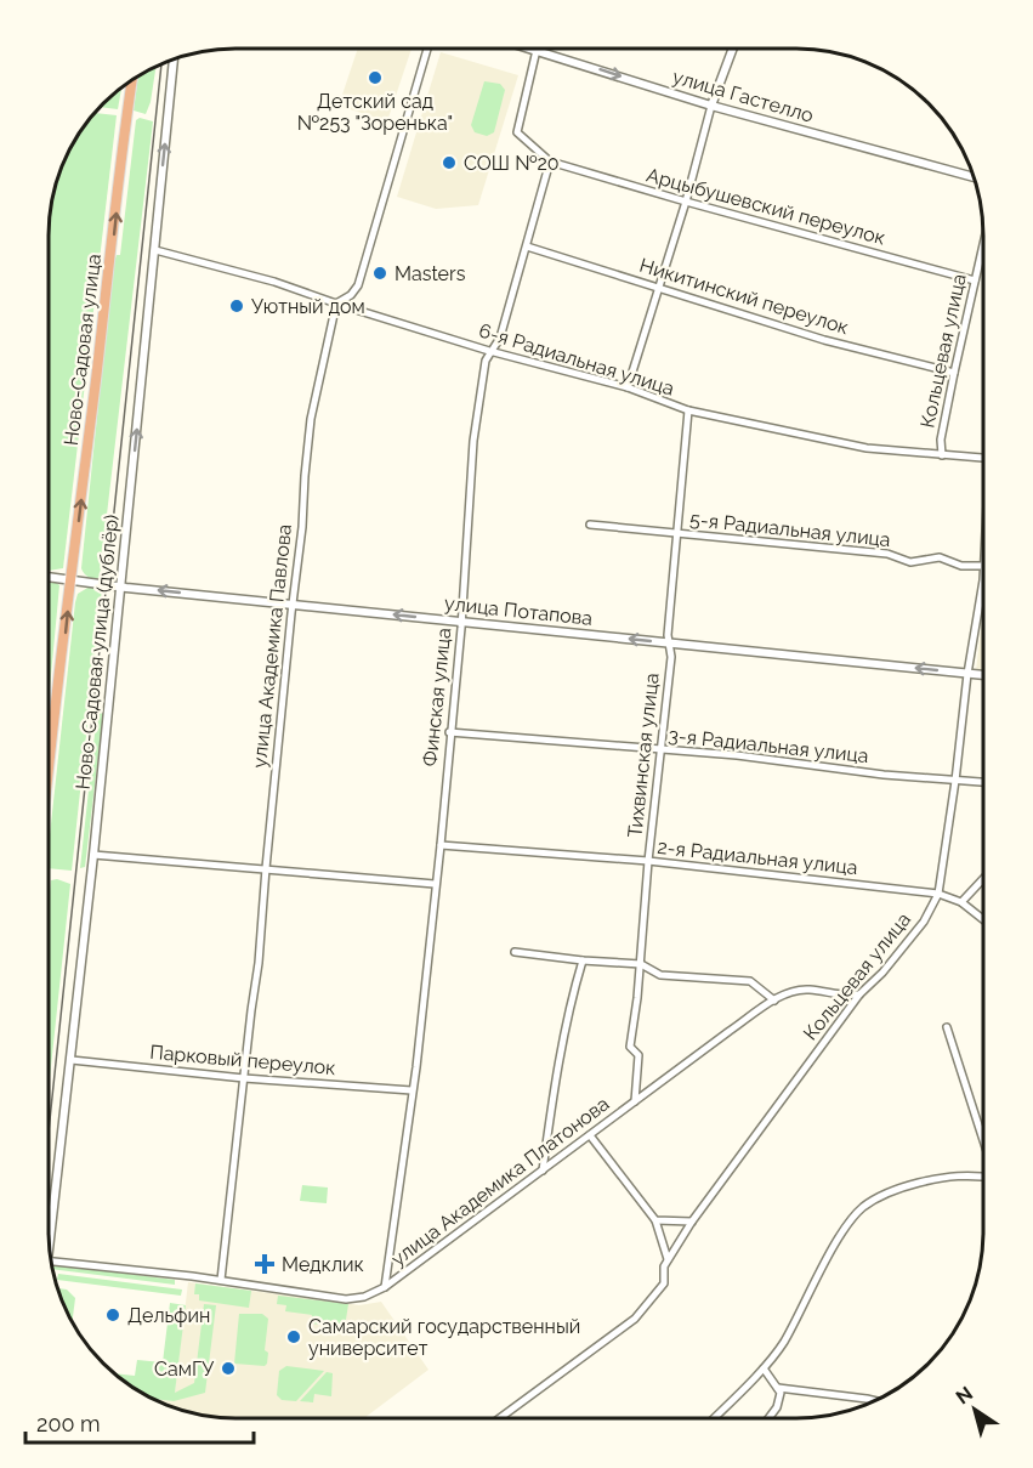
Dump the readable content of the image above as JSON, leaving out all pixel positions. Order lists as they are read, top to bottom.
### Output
{
  "streets": {
    "main road": ["Ново-Садовая улица"],
    "street": [
      "улица Гастелло",
      "Арцыбушевский переулок",
      "Никитинский переулок",
      "Кольцевая улица",
      "6-я Радиальная улица",
      "5-я Радиальная улица",
      "улица Потапова",
      "улица Академика Павлова",
      "Ново-Садовая улица (дублёр)",
      "Финская улица",
      "3-я Радиальная улица",
      "Тихвинская улица",
      "2-я Радиальная улица",
      "Парковый переулок",
      "улица Академика Платонова"
    ]
  },
  "crossings": [
    ["Арцыбушевский переулок", "Кольцевая улица"],
    ["Арцыбушевский переулок", "Финская улица"],
    ["Никитинский переулок", "Кольцевая улица"],
    ["Никитинский переулок", "Финская улица"],
    ["Ново-Садовая улица", "улица Потапова"],
    ["Кольцевая улица", "6-я Радиальная улица"],
    ["Кольцевая улица", "улица Потапова"],
    ["Кольцевая улица", "3-я Радиальная улица"],
    ["Кольцевая улица", "2-я Радиальная улица"],
    ["Кольцевая улица", "улица Академика Платонова"],
    ["6-я Радиальная улица", "улица Академика Павлова"],
    ["6-я Радиальная улица", "Ново-Садовая улица (дублёр)"],
    ["6-я Радиальная улица", "Финская улица"],
    ["6-я Радиальная улица", "Тихвинская улица"],
    ["5-я Радиальная улица", "Тихвинская улица"],
    ["улица Потапова", "улица Академика Павлова"],
    ["улица Потапова", "Ново-Садовая улица (дублёр)"],
    ["улица Потапова", "Финская улица"],
    ["улица Потапова", "Тихвинская улица"],
    ["улица Академика Павлова", "Парковый переулок"],
    ["улица Академика Павлова", "улица Академика Платонова"],
    ["Ново-Садовая улица (дублёр)", "Парковый переулок"],
    ["Финская улица", "3-я Радиальная улица"],
    ["Финская улица", "2-я Радиальная улица"],
    ["Финская улица", "Парковый переулок"],
    ["Финская улица", "улица Академика Платонова"],
    ["3-я Радиальная улица", "Тихвинская улица"],
    ["Тихвинская улица", "2-я Радиальная улица"],
    ["Тихвинская улица", "улица Академика Платонова"]
  ],
  "one_way": [
    "улица Гастелло",
    "Ново-Садовая улица",
    "улица Потапова",
    "Ново-Садовая улица (дублёр)"
  ],
  "places": {
    "other": [
      "Детский сад №253 \"Зоренька\"",
      "СОШ №20",
      "Masters",
      "Уютный дом",
      "Дельфин",
      "Самарский государственный университет",
      "СамГУ"
    ],
    "health": ["Медклик"]
  },
  "scale_bar": "200 m",
  "north": "top left"
}
